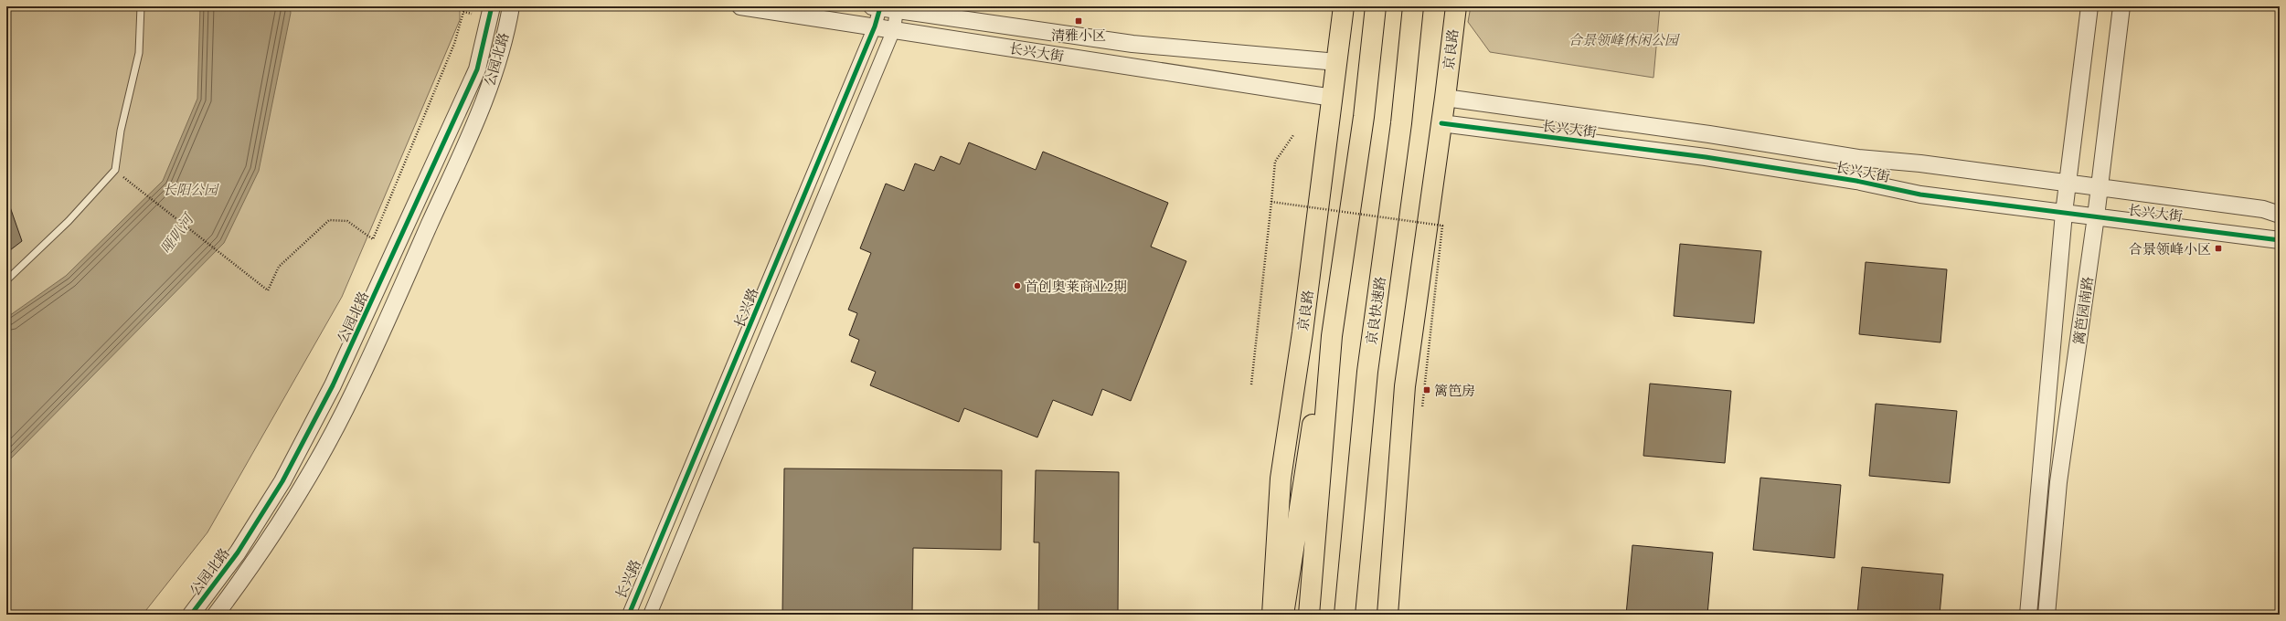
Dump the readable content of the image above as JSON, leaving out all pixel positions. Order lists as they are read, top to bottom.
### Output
{
  "streets": {
    "main road": ["京良路", "京良快速路"],
    "street": [
      "长兴大街",
      "公园北路",
      "长兴路",
      "篱笆园南路"
    ]
  },
  "crossings": [
    ["京良路", "长兴大街"],
    ["长兴大街", "长兴路"],
    ["长兴大街", "篱笆园南路"]
  ],
  "water": ["哑叭河"],
  "parks": ["合景领峰休闲公园", "长阳公园"],
  "places": {
    "transit": ["清雅小区", "合景领峰小区", "篱笆房"],
    "other": ["首创奥莱商业2期"]
  }
}
